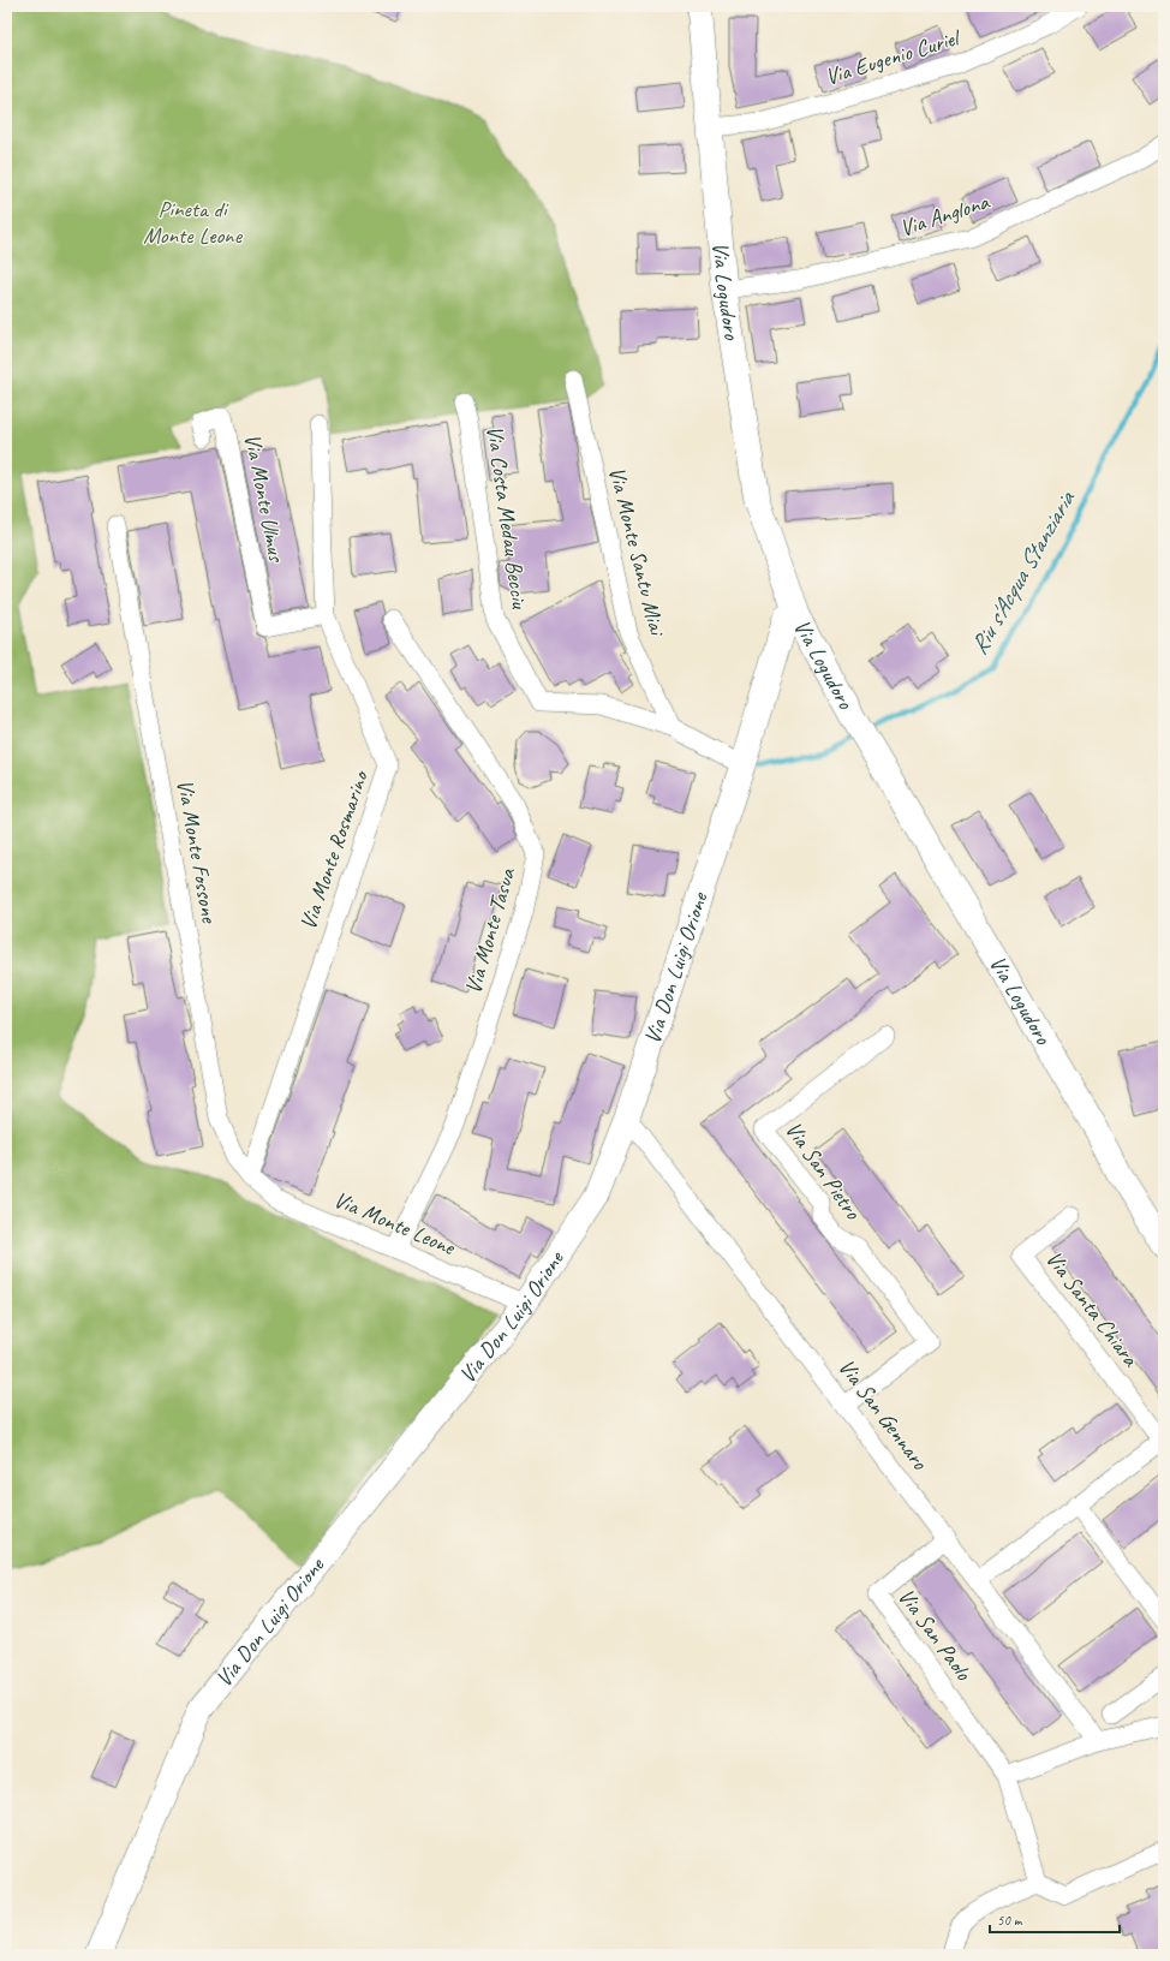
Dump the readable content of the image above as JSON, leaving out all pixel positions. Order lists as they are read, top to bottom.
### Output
{
  "streets": {
    "street": [
      "Via Eugenio Curiel",
      "Via Anglona",
      "Via Logudoro",
      "Via Monte Ulmus",
      "Via Costa Medau Becciu",
      "Via Monte Santu Miai",
      "Via Monte Fossone",
      "Via Monte Rosmarino",
      "Via Monte Tasua",
      "Via Don Luigi Orione",
      "Via San Pietro",
      "Via Monte Leone",
      "Via Santa Chiara",
      "Via San Gennaro",
      "Via San Paolo"
    ]
  },
  "crossings": [
    ["Via Eugenio Curiel", "Via Logudoro"],
    ["Via Anglona", "Via Logudoro"],
    ["Via Logudoro", "Via Don Luigi Orione"],
    ["Via Monte Ulmus", "Via Monte Rosmarino"],
    ["Via Costa Medau Becciu", "Via Monte Santu Miai"],
    ["Via Costa Medau Becciu", "Via Don Luigi Orione"],
    ["Via Monte Fossone", "Via Monte Rosmarino"],
    ["Via Monte Fossone", "Via Monte Leone"],
    ["Via Monte Rosmarino", "Via Monte Leone"],
    ["Via Monte Tasua", "Via Monte Leone"],
    ["Via Don Luigi Orione", "Via Monte Leone"],
    ["Via Don Luigi Orione", "Via San Gennaro"],
    ["Via San Pietro", "Via San Gennaro"],
    ["Via Santa Chiara", "Via San Gennaro"],
    ["Via San Gennaro", "Via San Paolo"]
  ],
  "water": ["Riu s'Acqua Stanziaria"],
  "parks": ["Pineta di Monte Leone"],
  "scale_bar": "50 m"
}
